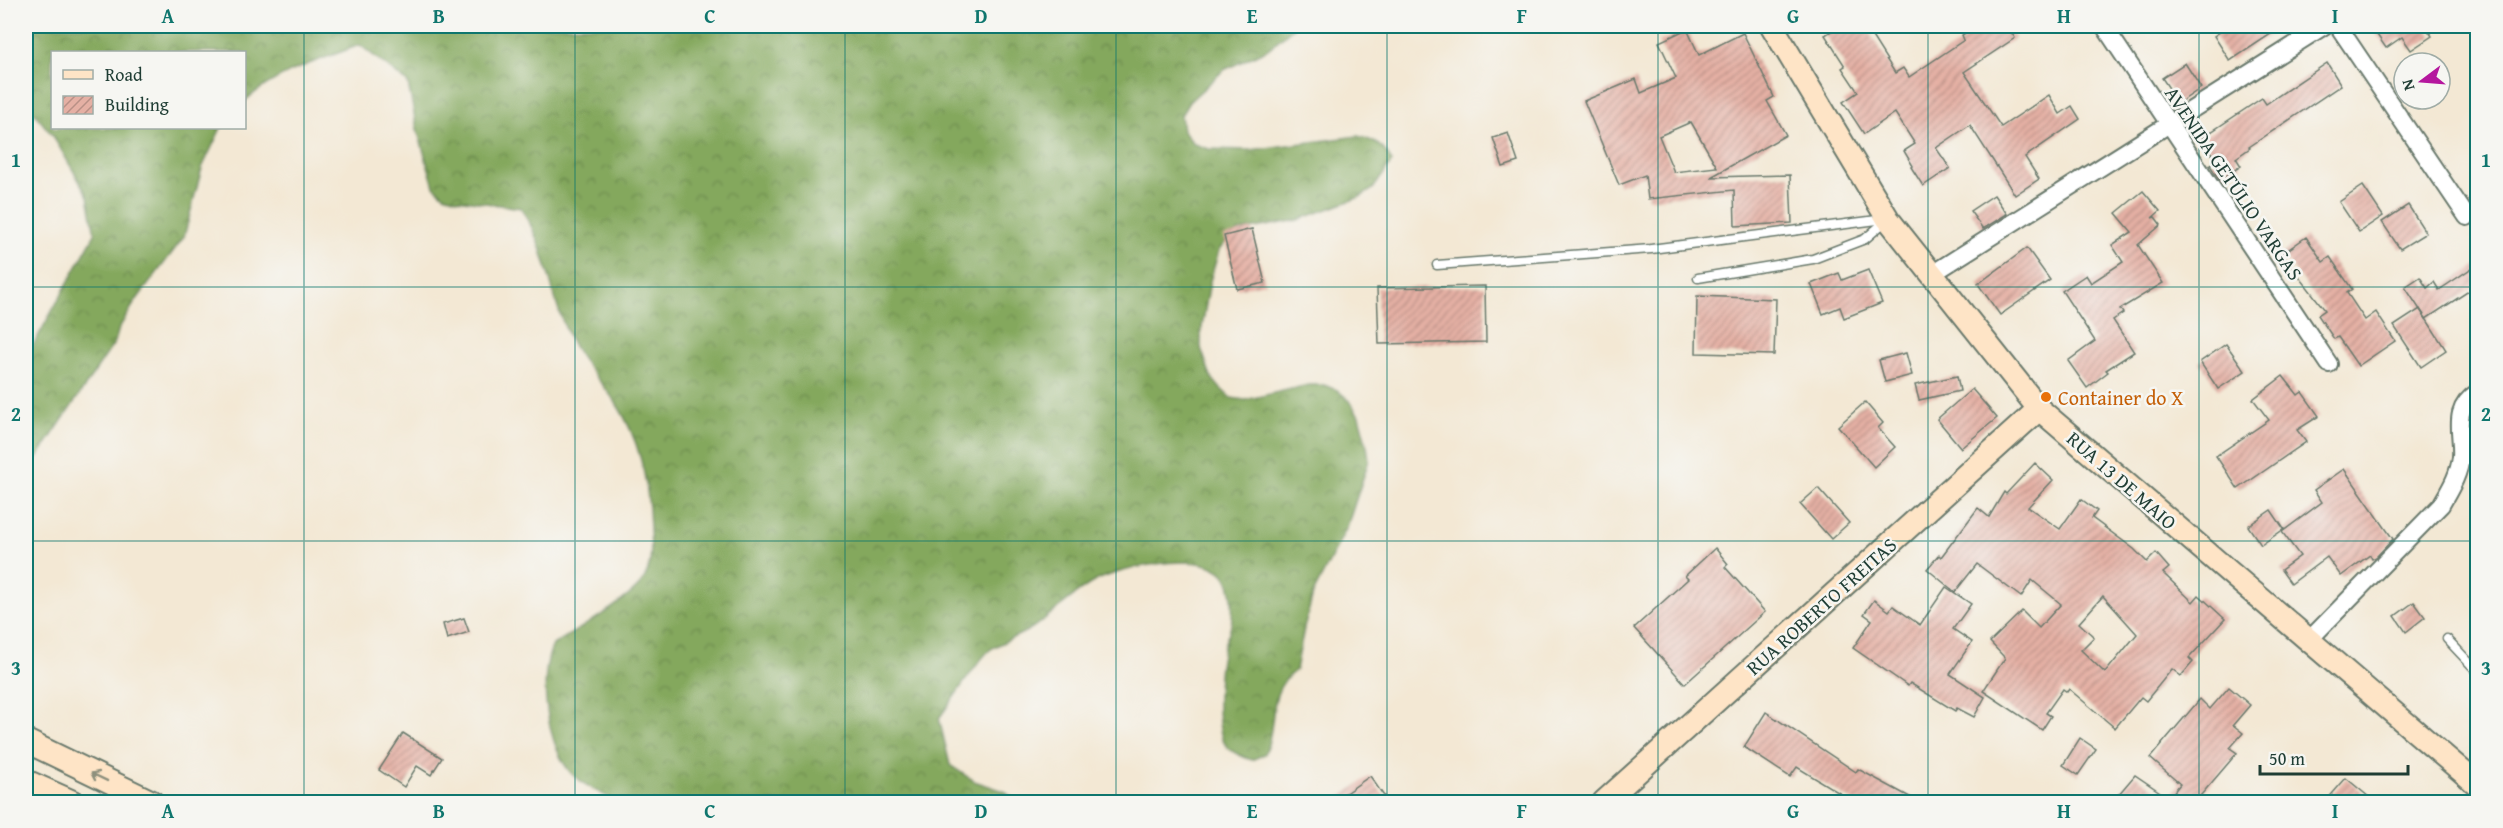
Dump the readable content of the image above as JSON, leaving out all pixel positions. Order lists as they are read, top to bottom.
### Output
{
  "streets": {
    "main road": ["RUA 13 DE MAIO", "RUA ROBERTO FREITAS"],
    "street": ["AVENIDA GETÚLIO VARGAS"]
  },
  "crossings": [
    ["RUA 13 DE MAIO", "RUA ROBERTO FREITAS"]
  ],
  "places": ["Container do X"],
  "legend": ["Road", "Building"],
  "scale_bar": "50 m",
  "north": "left",
  "grid": {
    "columns": [
      "A",
      "B",
      "C",
      "D",
      "E",
      "F",
      "G",
      "H",
      "I"
    ],
    "rows": ["1", "2", "3"]
  }
}
